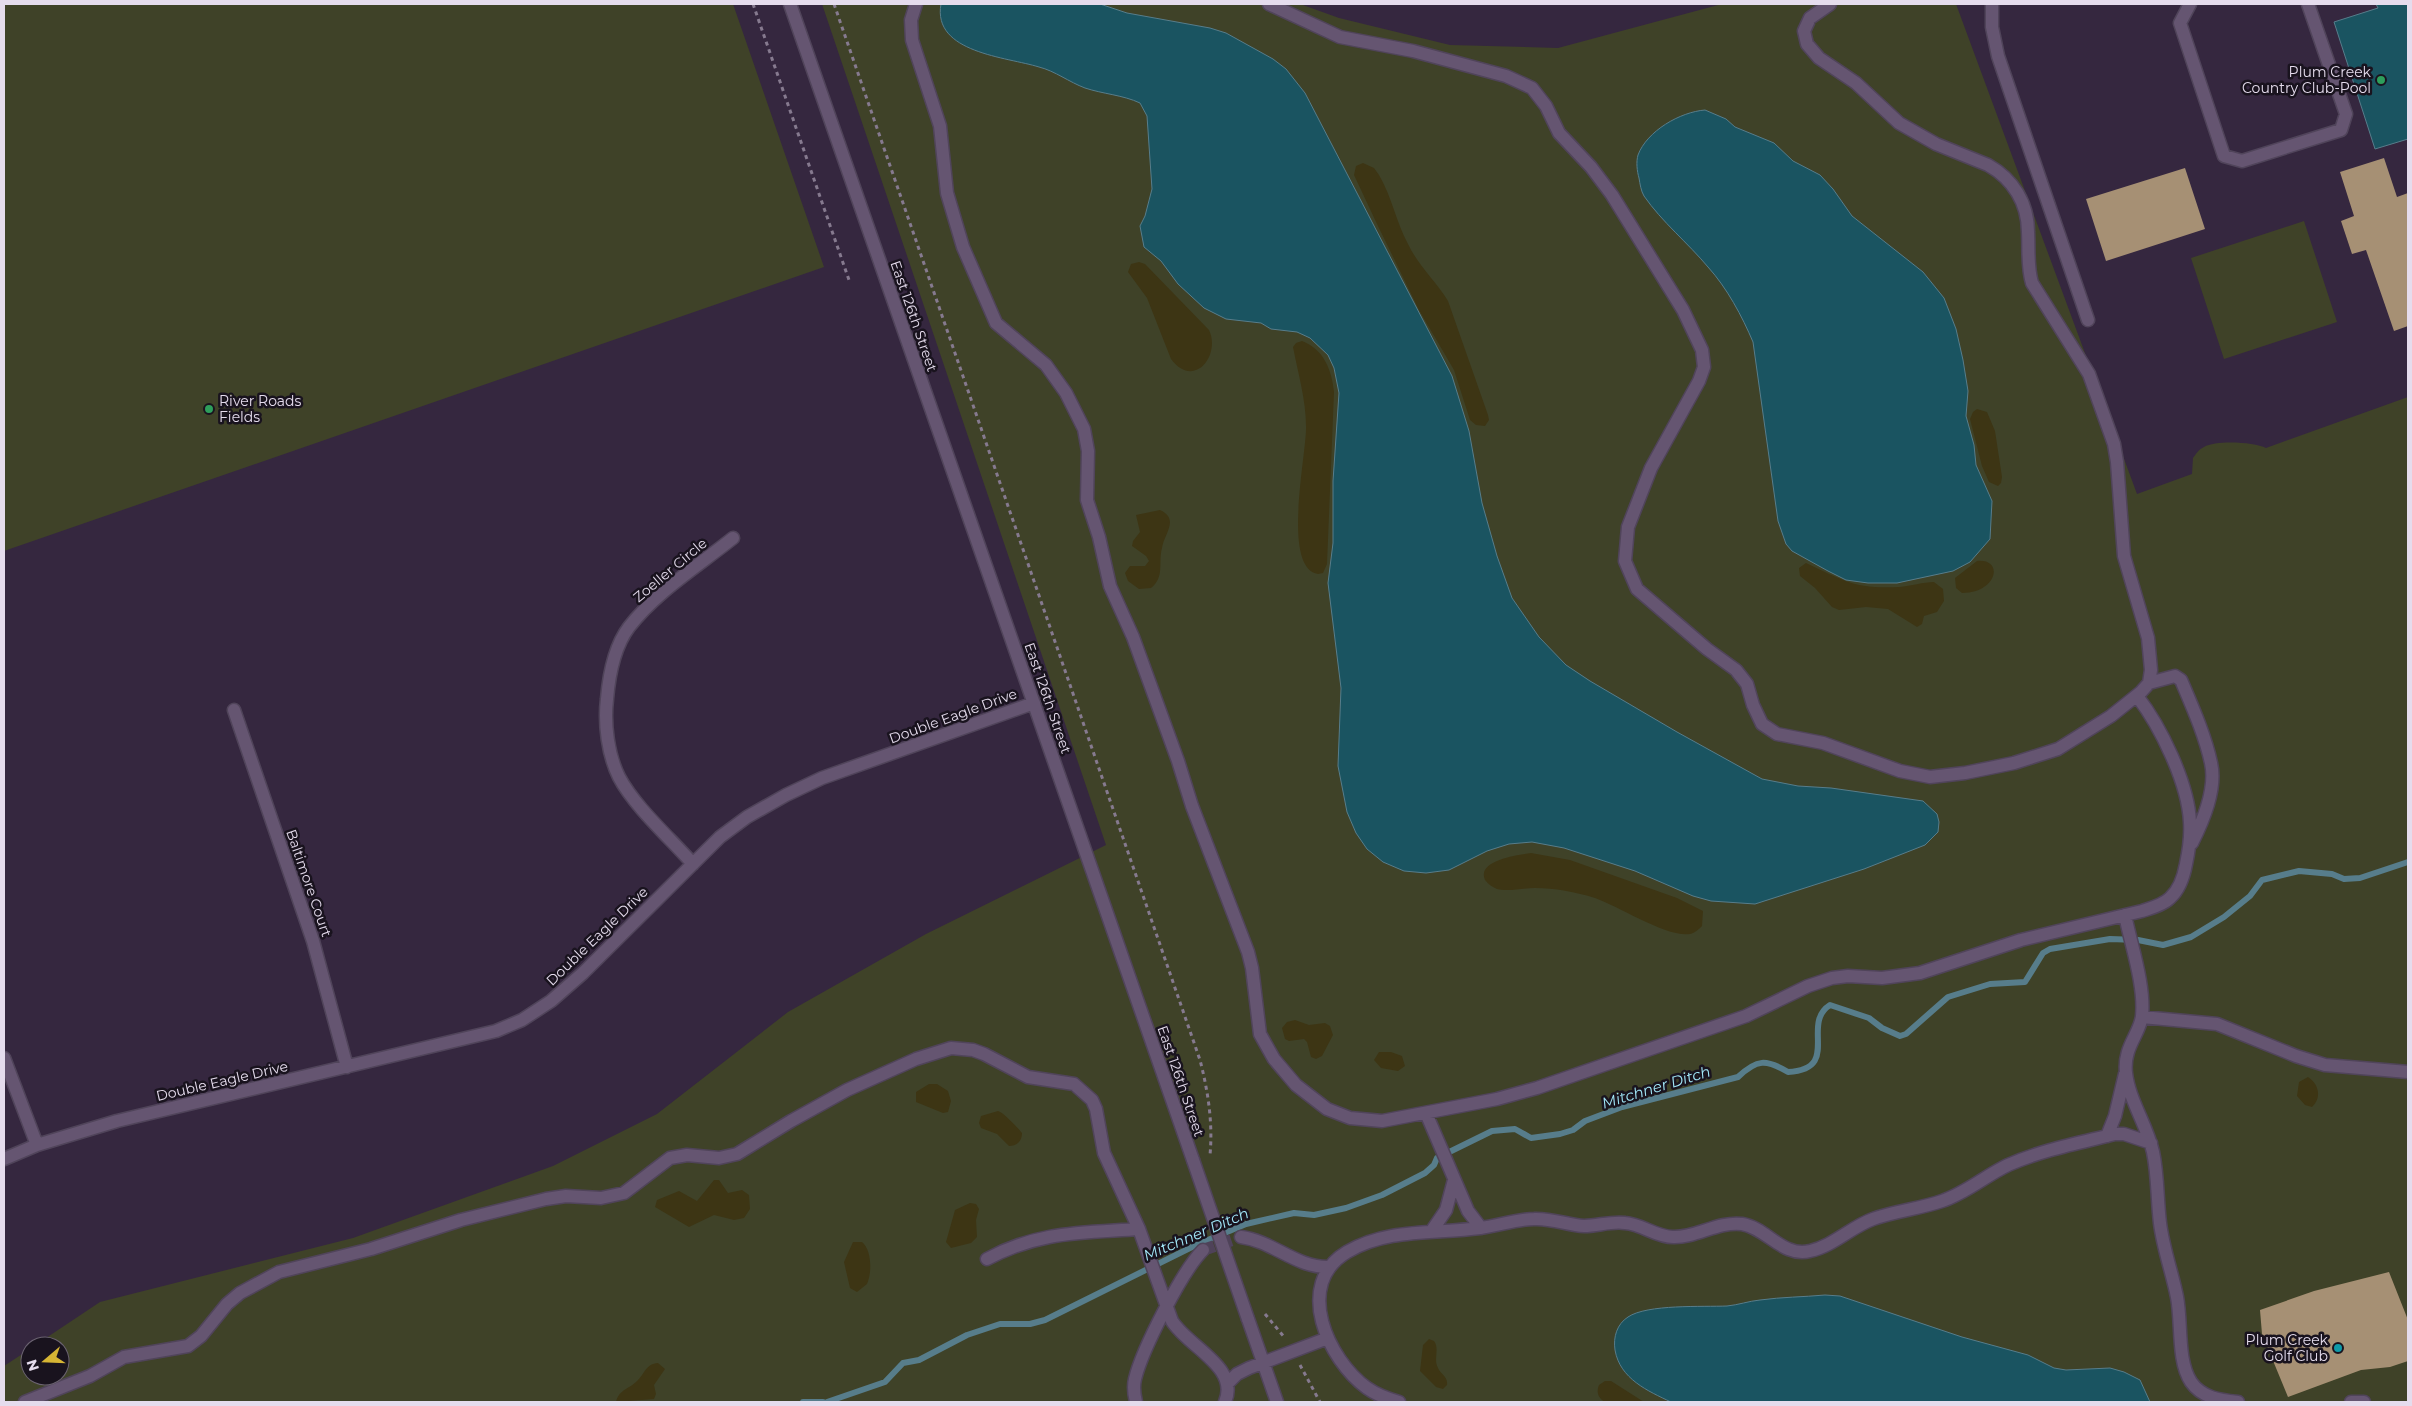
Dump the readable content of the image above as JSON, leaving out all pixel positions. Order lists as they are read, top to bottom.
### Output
{
  "streets": {
    "street": [
      "East 126th Street",
      "Zoeller Circle",
      "Double Eagle Drive",
      "Baltimore Court"
    ]
  },
  "crossings": [
    ["East 126th Street", "Double Eagle Drive"],
    ["Zoeller Circle", "Double Eagle Drive"],
    ["Double Eagle Drive", "Baltimore Court"]
  ],
  "water": ["Mitchner Ditch"],
  "places": ["Plum Creek Country Club-Pool", "River Roads Fields", "Plum Creek Golf Club"],
  "north": "left"
}
